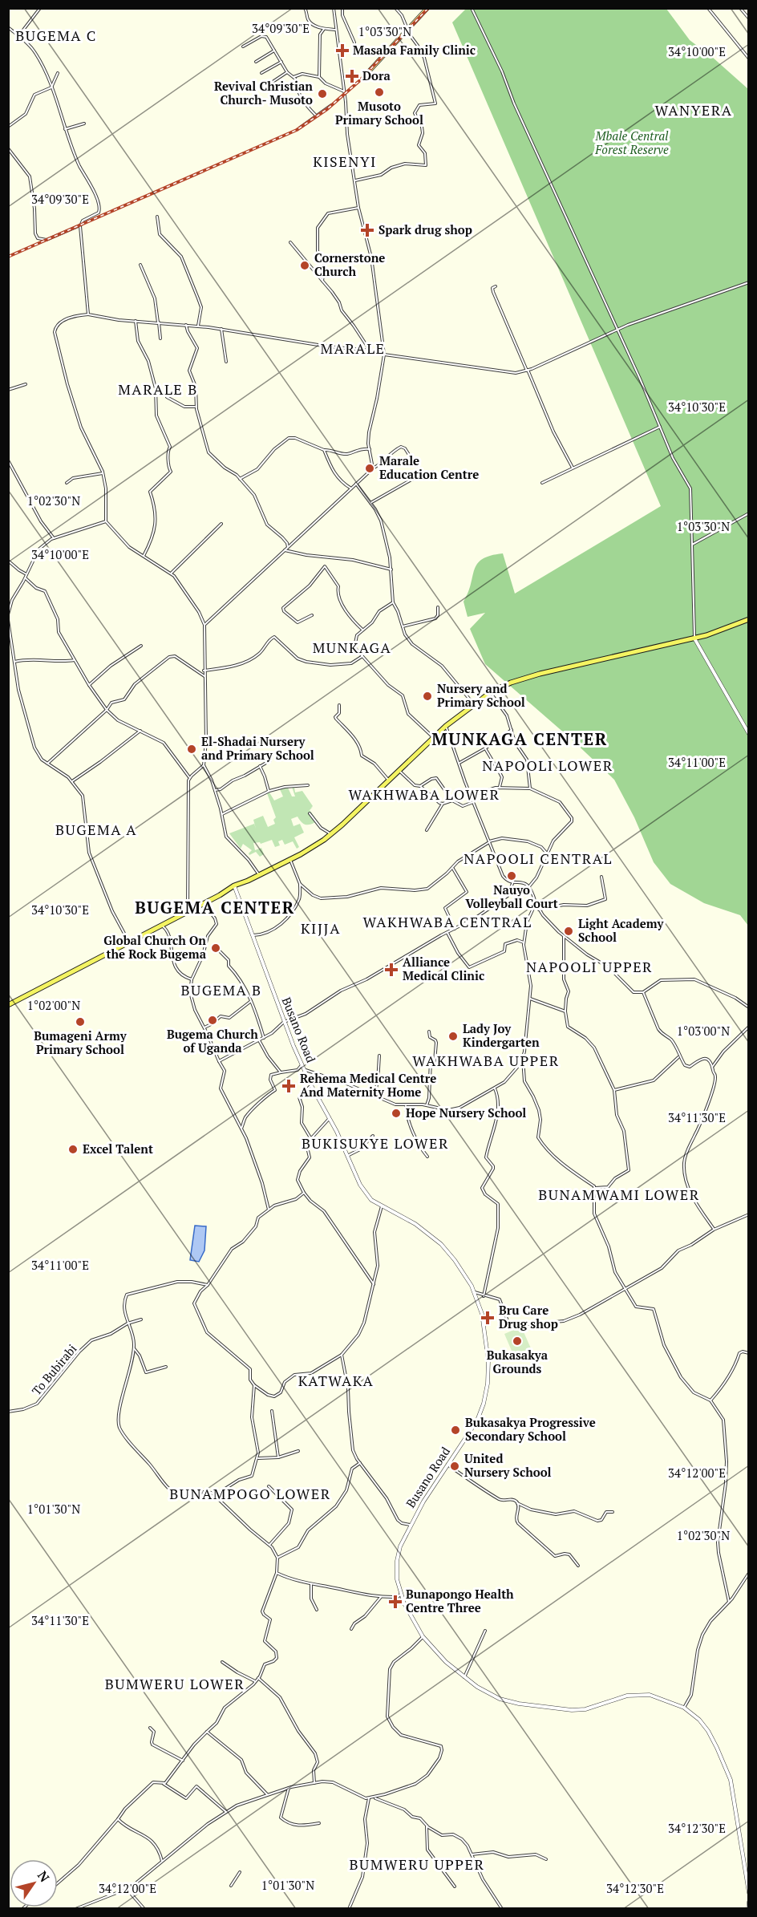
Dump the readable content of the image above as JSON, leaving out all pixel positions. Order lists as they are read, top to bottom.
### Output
{
  "streets": {
    "street": ["Busano Road", "To Bubirabi"]
  },
  "districts": [
    "BUGEMA C",
    "WANYERA",
    "KISENYI",
    "MARALE",
    "MARALE B",
    "MUNKAGA",
    "MUNKAGA CENTER",
    "NAPOOLI LOWER",
    "WAKHWABA LOWER",
    "BUGEMA A",
    "NAPOOLI CENTRAL",
    "BUGEMA CENTER",
    "WAKHWABA CENTRAL",
    "KIJJA",
    "NAPOOLI UPPER",
    "BUGEMA B",
    "WAKHWABA UPPER",
    "BUKISUKYE LOWER",
    "BUNAMWAMI LOWER",
    "KATWAKA",
    "BUNAMPOGO LOWER",
    "BUMWERU LOWER",
    "BUMWERU UPPER"
  ],
  "parks": ["Mbale Central Forest Reserve"],
  "places": {
    "health": [
      "Masaba Family Clinic",
      "Dora",
      "Spark drug shop",
      "Alliance Medical Clinic",
      "Rehema Medical Centre And Maternity Home",
      "Bru Care Drug shop",
      "Bunapongo Health Centre Three"
    ],
    "other": [
      "Musoto Primary School",
      "Revival Christian Church- Musoto",
      "Cornerstone Church",
      "Marale Education Centre",
      "Nursery and Primary School",
      "El-Shadai Nursery and Primary School",
      "Nauyo Volleyball Court",
      "Light Academy School",
      "Global Church On the Rock Bugema",
      "Bugema Church of Uganda",
      "Bumageni Army Primary School",
      "Lady Joy Kindergarten",
      "Hope Nursery School",
      "Excel Talent",
      "Bukasakya Grounds",
      "Bukasakya Progressive Secondary School",
      "United Nursery School"
    ]
  },
  "north": "top right",
  "coordinates": [
    "34°09'30\"E",
    "1°03'30\"N",
    "34°10'00\"E",
    "34°10'30\"E",
    "1°02'30\"N",
    "34°11'00\"E",
    "1°02'00\"N",
    "1°03'00\"N",
    "34°11'30\"E",
    "34°12'00\"E",
    "1°01'30\"N",
    "34°12'30\"E"
  ]
}
